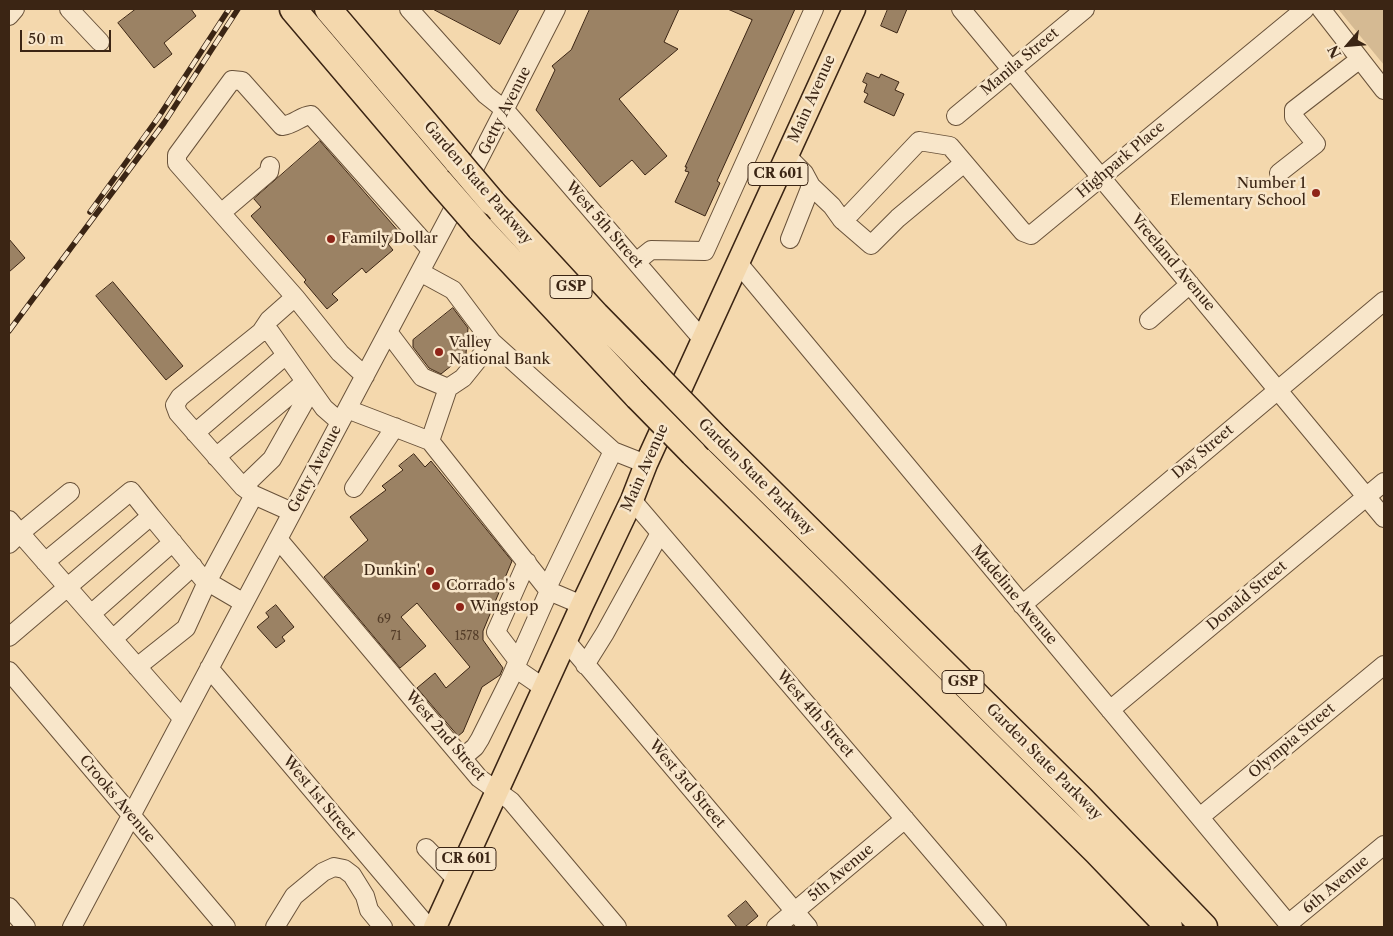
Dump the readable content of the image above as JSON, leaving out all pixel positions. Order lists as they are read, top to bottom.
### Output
{
  "streets": {
    "highway": ["Garden State Parkway", "GSP"],
    "main road": ["Main Avenue", "CR 601"],
    "street": [
      "Manila Street",
      "Getty Avenue",
      "Highpark Place",
      "West 5th Street",
      "Vreeland Avenue",
      "Day Street",
      "Madeline Avenue",
      "Donald Street",
      "West 4th Street",
      "West 2nd Street",
      "Olympia Street",
      "West 3rd Street",
      "West 1st Street",
      "Crooks Avenue",
      "5th Avenue",
      "6th Avenue"
    ]
  },
  "crossings": [
    ["Manila Street", "Vreeland Avenue"],
    ["Main Avenue", "West 5th Street"],
    ["Main Avenue", "Madeline Avenue"],
    ["Main Avenue", "West 4th Street"],
    ["Main Avenue", "West 2nd Street"],
    ["Main Avenue", "West 3rd Street"],
    ["Getty Avenue", "West 5th Street"],
    ["Getty Avenue", "West 2nd Street"],
    ["Getty Avenue", "West 1st Street"],
    ["Getty Avenue", "Crooks Avenue"],
    ["Highpark Place", "Vreeland Avenue"],
    ["Vreeland Avenue", "Day Street"],
    ["Vreeland Avenue", "Donald Street"],
    ["Day Street", "Madeline Avenue"],
    ["Madeline Avenue", "Donald Street"],
    ["Madeline Avenue", "Olympia Street"],
    ["Madeline Avenue", "6th Avenue"],
    ["West 4th Street", "5th Avenue"],
    ["West 3rd Street", "5th Avenue"]
  ],
  "places": [
    "Number 1 Elementary School",
    "Family Dollar",
    "Valley National Bank",
    "Dunkin'",
    "Corrado's",
    "Wingstop"
  ],
  "house_numbers": ["69", "71", "1578"],
  "scale_bar": "50 m",
  "north": "bottom left"
}
